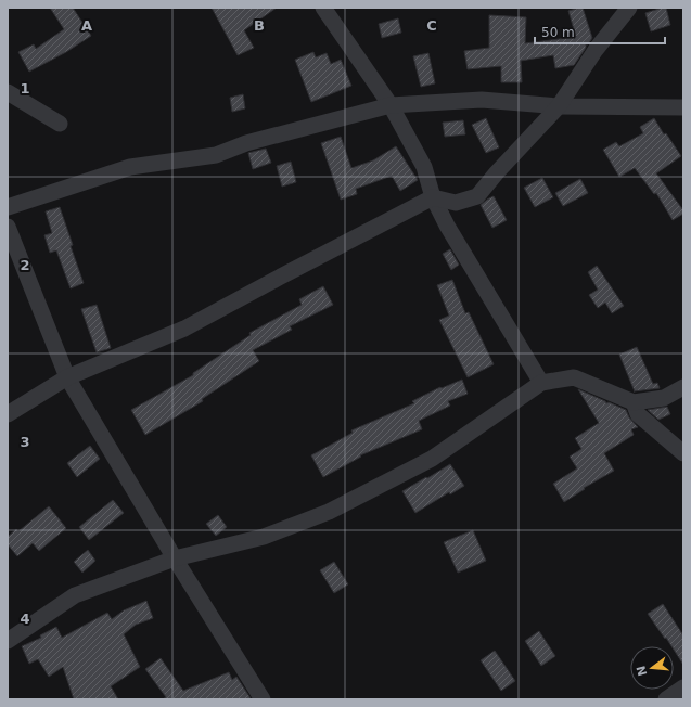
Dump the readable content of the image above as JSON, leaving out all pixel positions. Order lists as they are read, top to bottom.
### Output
{
  "scale_bar": "50 m",
  "north": "left",
  "grid": {
    "columns": ["A", "B", "C"],
    "rows": [
      "1",
      "2",
      "3",
      "4"
    ]
  }
}
